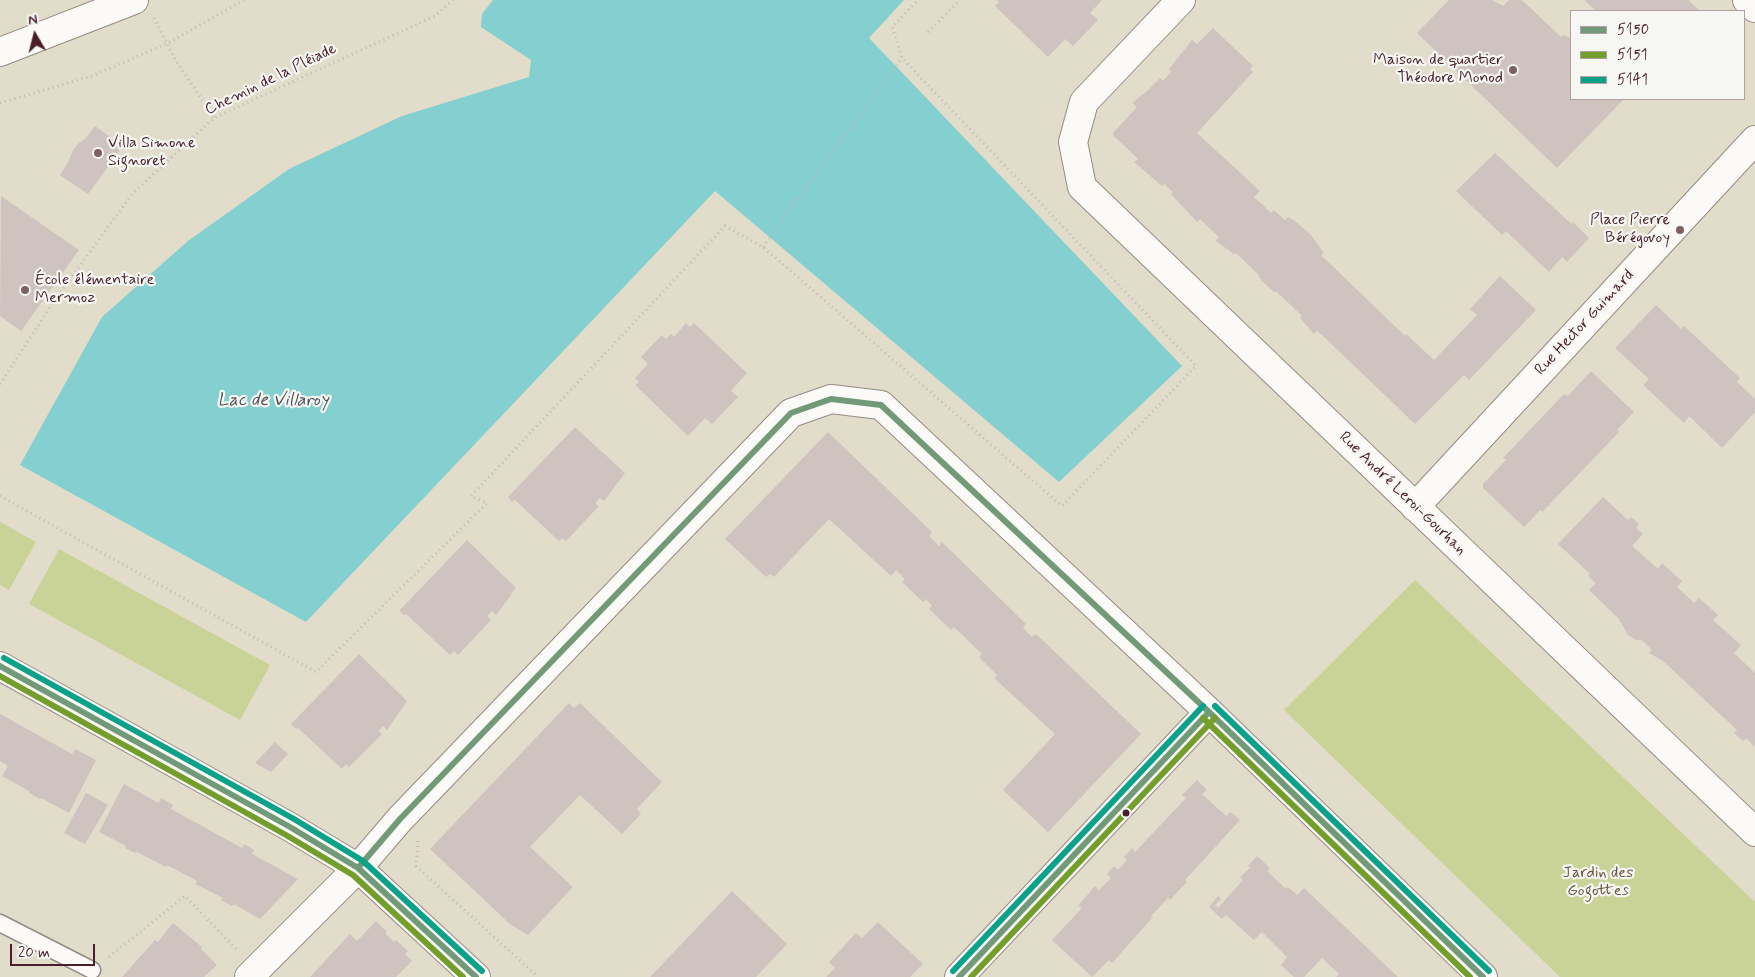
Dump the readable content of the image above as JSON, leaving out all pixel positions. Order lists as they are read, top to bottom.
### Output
{
  "streets": {
    "street": ["Rue Hector Guimard", "Rue André Leroi-Gourhan"],
    "path": ["Chemin de la Pléiade"]
  },
  "crossings": [
    ["Rue Hector Guimard", "Rue André Leroi-Gourhan"]
  ],
  "water": ["Lac de Villaroy"],
  "parks": ["Jardin des Gogottes"],
  "places": [
    "Maison de quartier Théodore Monod",
    "Villa Simone Signoret",
    "Place Pierre Bérégovoy",
    "École élémentaire Mermoz"
  ],
  "lines": ["transit line 5150", "transit line 5141", "transit line 5151"],
  "legend": ["5150", "5151", "5141"],
  "scale_bar": "20 m",
  "north": "top"
}
